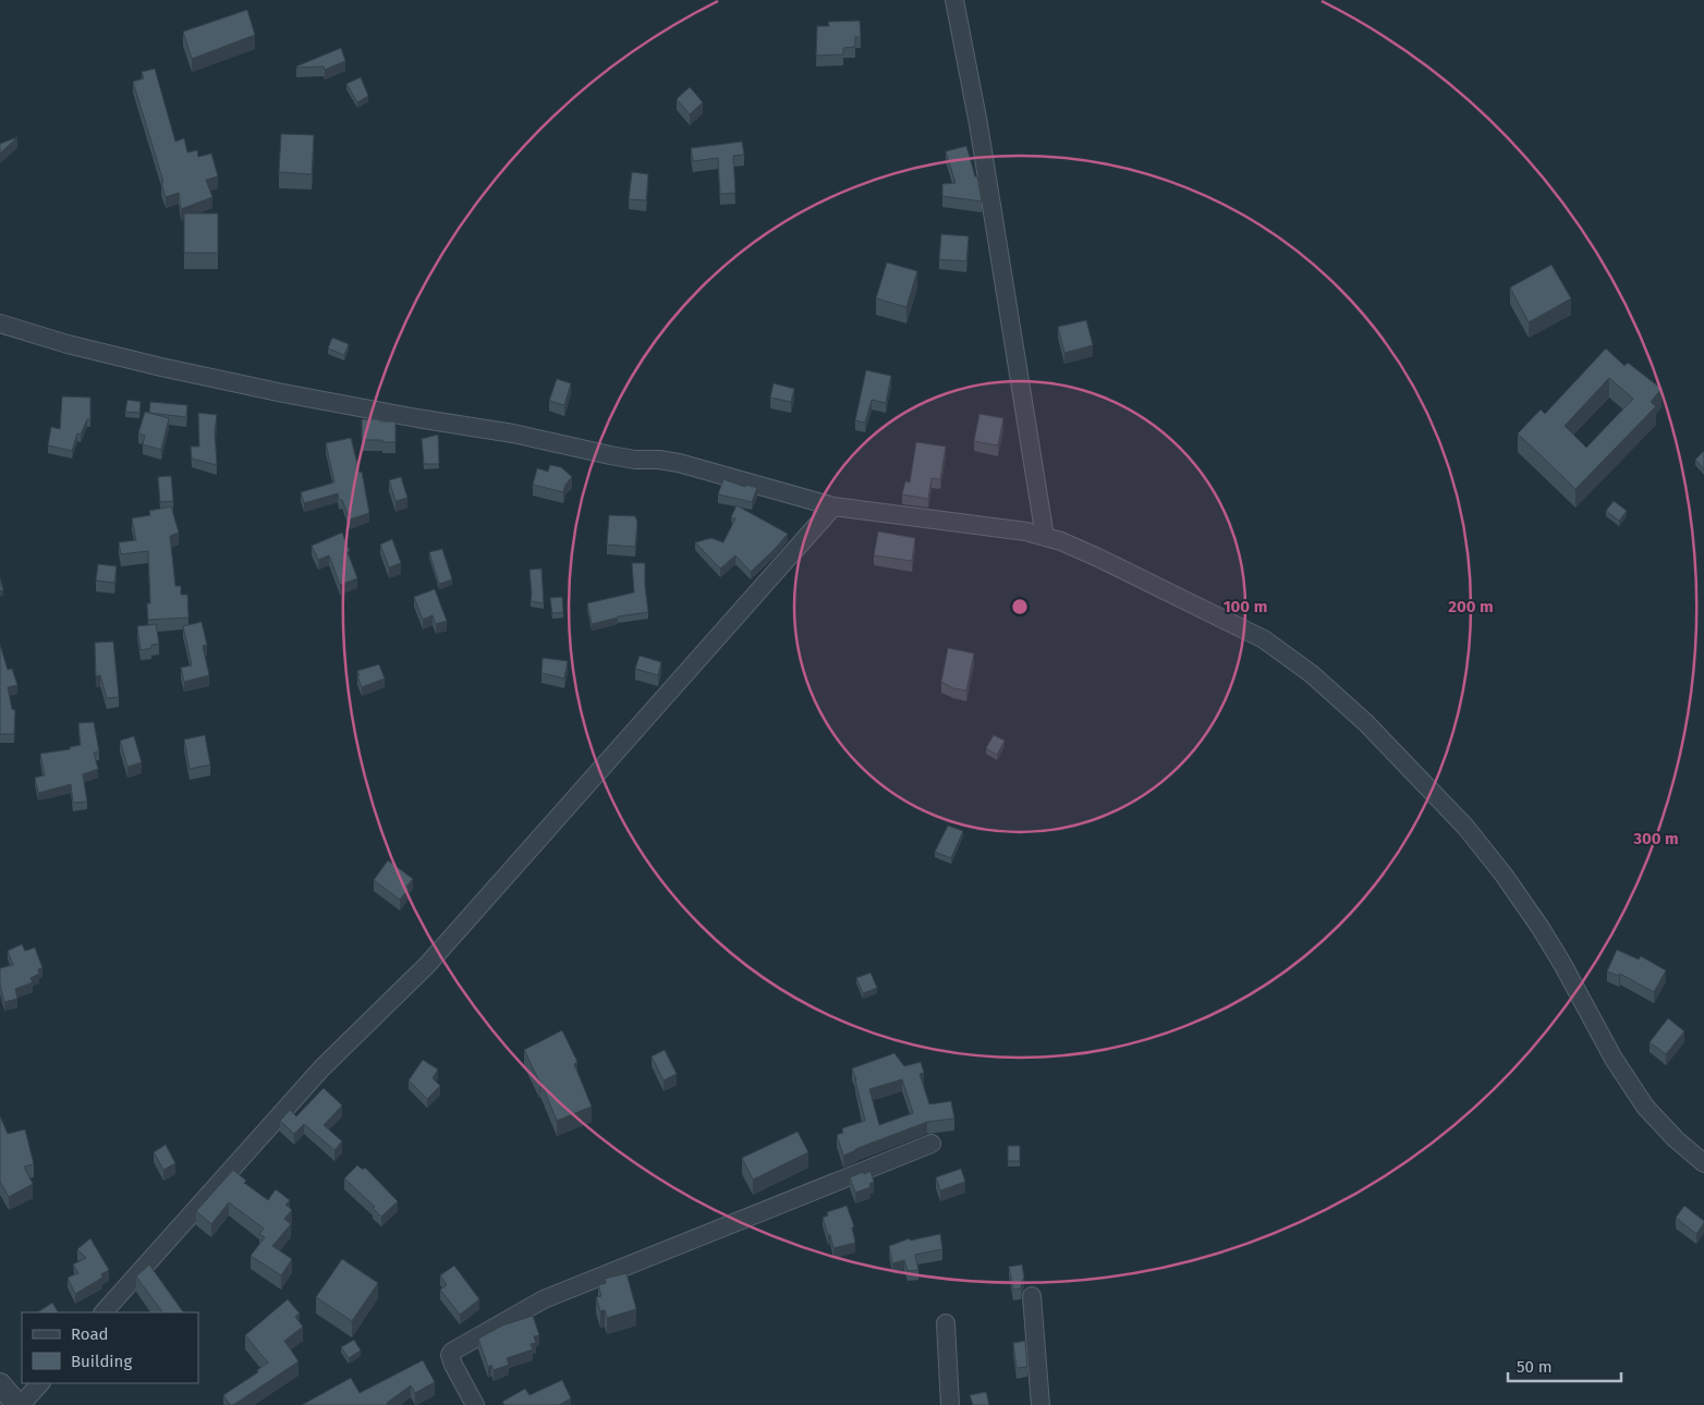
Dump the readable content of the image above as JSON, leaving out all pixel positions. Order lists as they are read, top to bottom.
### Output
{
  "legend": ["Road", "Building"],
  "scale_bar": "50 m",
  "rings": ["100 m", "200 m", "300 m"]
}
